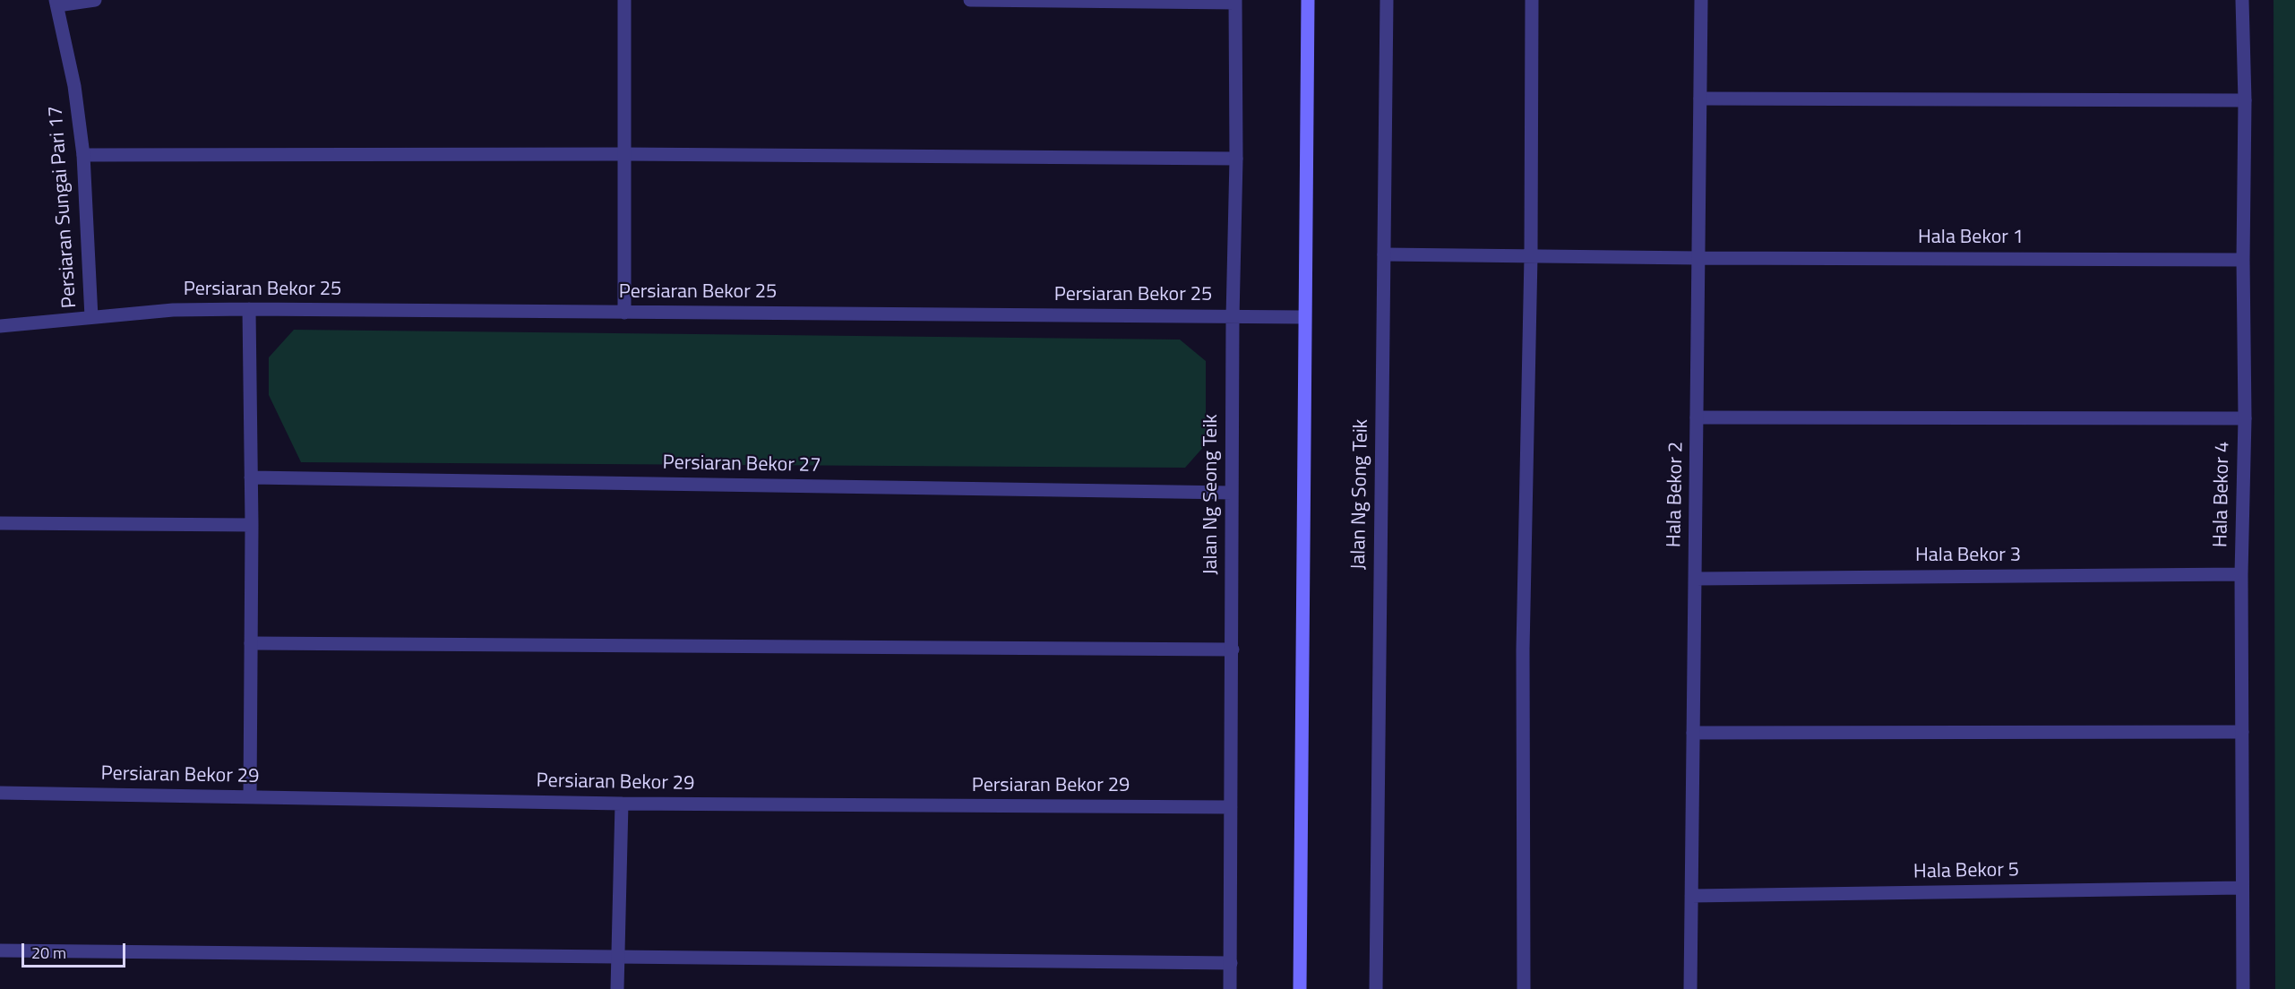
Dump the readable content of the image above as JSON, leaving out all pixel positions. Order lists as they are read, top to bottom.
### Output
{
  "streets": {
    "street": [
      "Persiaran Sungai Pari 17",
      "Hala Bekor 1",
      "Persiaran Bekor 25",
      "Persiaran Bekor 27",
      "Jalan Ng Seong Teik",
      "Jalan Ng Song Teik",
      "Hala Bekor 2",
      "Hala Bekor 4",
      "Hala Bekor 3",
      "Persiaran Bekor 29",
      "Hala Bekor 5"
    ]
  },
  "crossings": [
    ["Persiaran Sungai Pari 17", "Persiaran Bekor 25"],
    ["Hala Bekor 1", "Jalan Ng Song Teik"],
    ["Hala Bekor 1", "Hala Bekor 2"],
    ["Hala Bekor 1", "Hala Bekor 4"],
    ["Persiaran Bekor 25", "Jalan Ng Seong Teik"],
    ["Persiaran Bekor 27", "Jalan Ng Seong Teik"],
    ["Jalan Ng Seong Teik", "Persiaran Bekor 29"],
    ["Hala Bekor 2", "Hala Bekor 3"],
    ["Hala Bekor 2", "Hala Bekor 5"],
    ["Hala Bekor 4", "Hala Bekor 3"],
    ["Hala Bekor 4", "Hala Bekor 5"]
  ],
  "scale_bar": "20 m"
}
